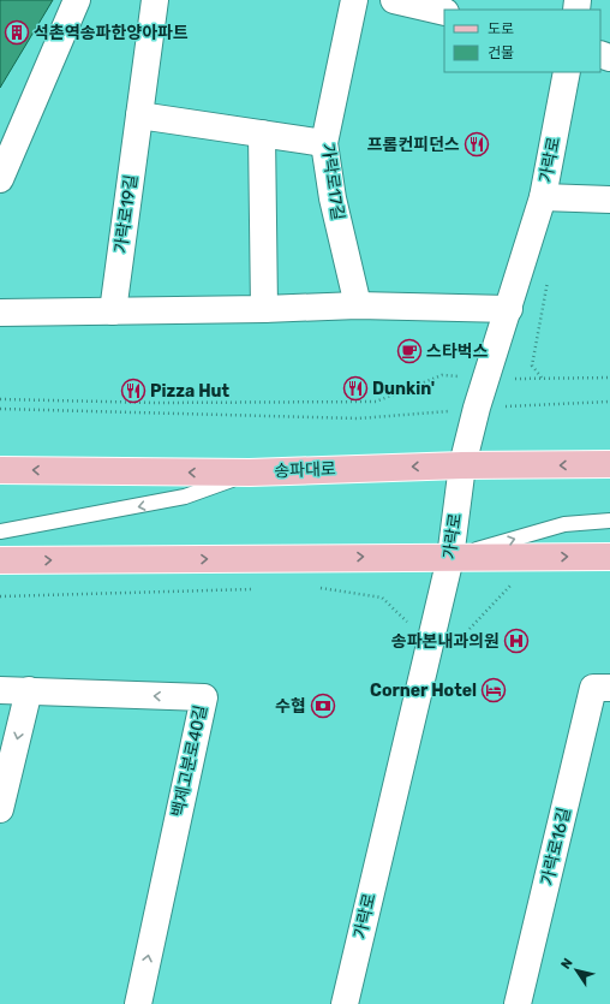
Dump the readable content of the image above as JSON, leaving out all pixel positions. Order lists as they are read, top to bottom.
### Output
{
  "streets": {
    "main road": ["송파대로"],
    "street": [
      "가락로",
      "가락로17길",
      "가락로19길",
      "백제고분로40길",
      "가락로16길"
    ]
  },
  "crossings": [
    ["가락로", "송파대로"]
  ],
  "places": {
    "building": ["석촌역송파한양아파트"],
    "restaurant": ["프롬컨피던스", "Dunkin'", "Pizza Hut"],
    "cafe": ["스타벅스"],
    "hospital": ["송파본내과의원"],
    "hotel": ["Corner Hotel"],
    "bank": ["수협"]
  },
  "legend": ["도로", "건물"],
  "north": "top left"
}
